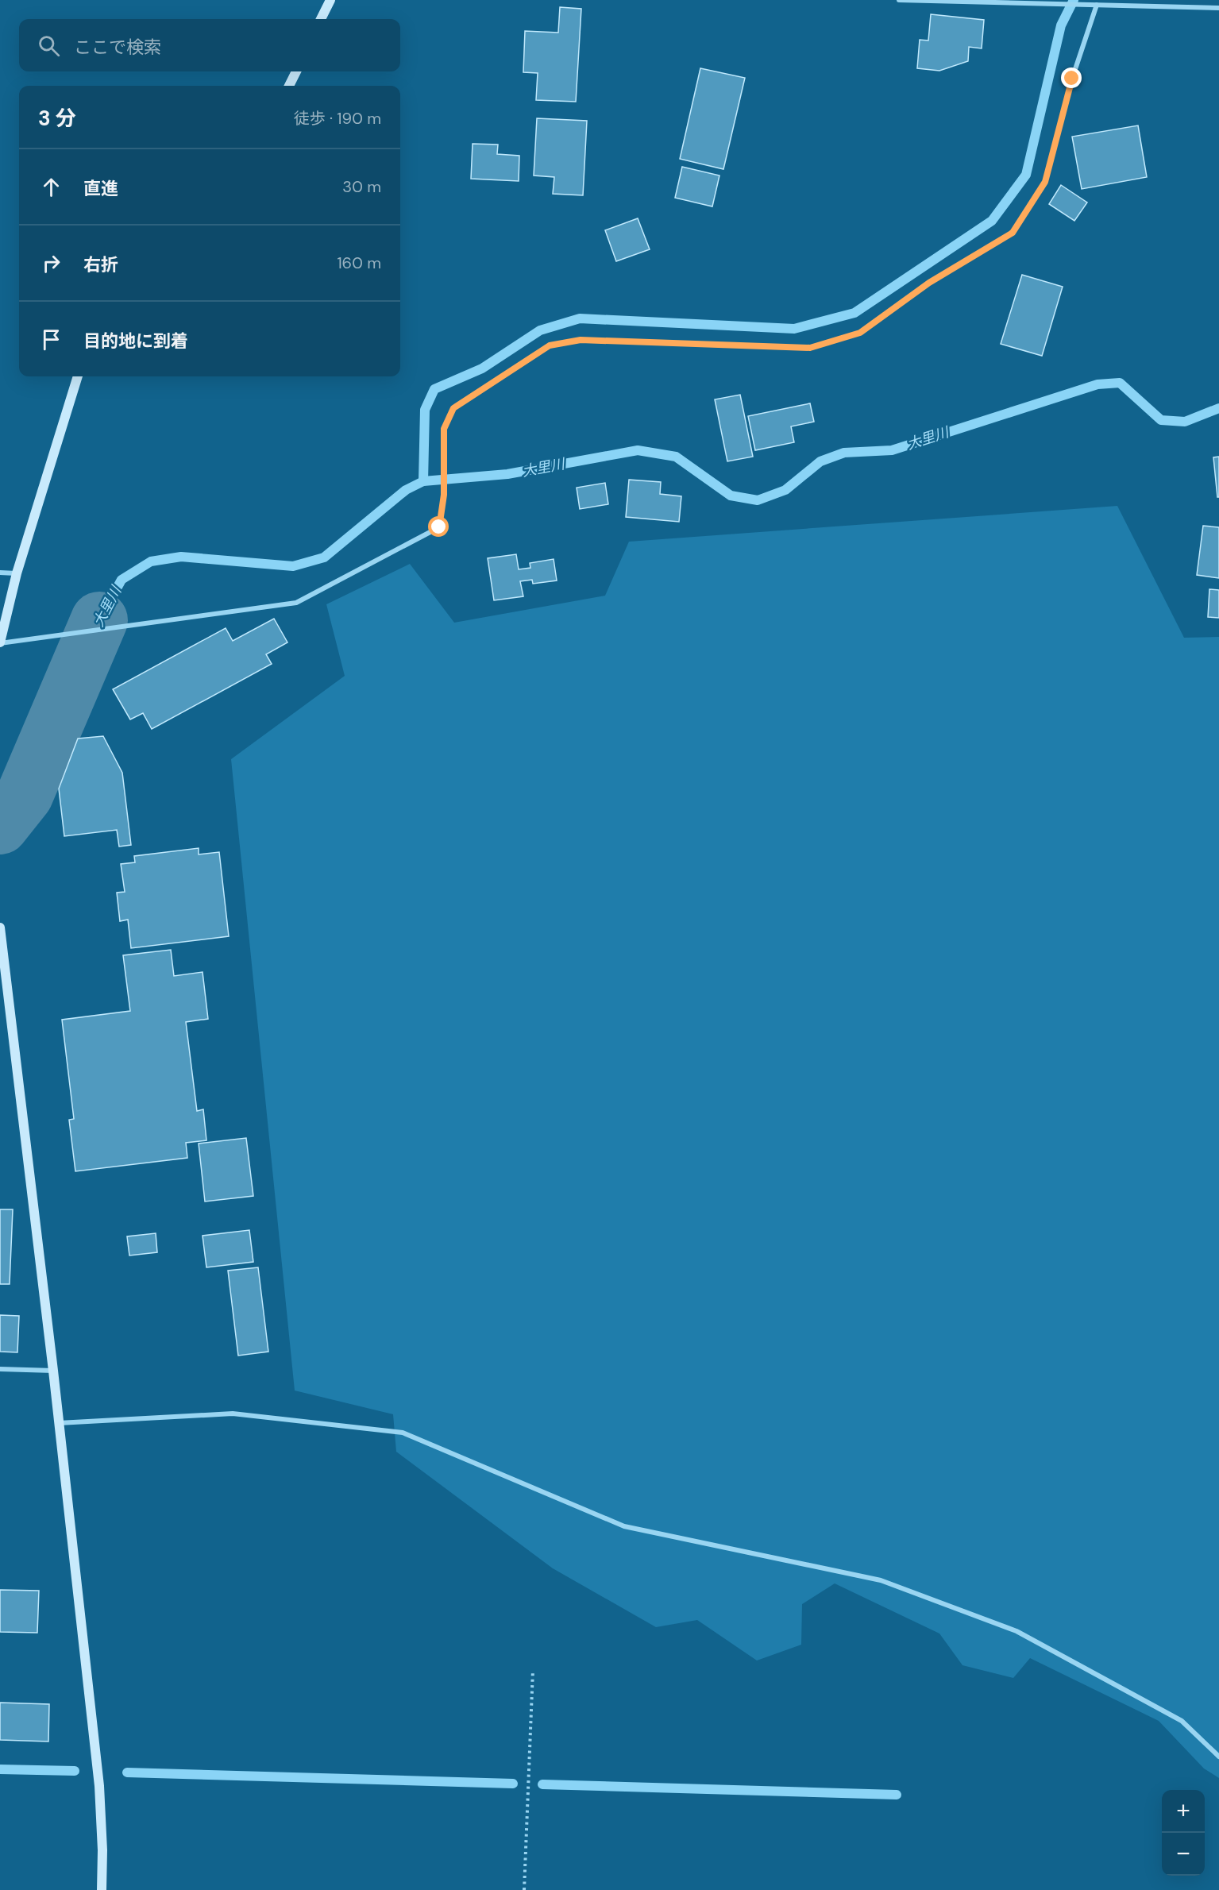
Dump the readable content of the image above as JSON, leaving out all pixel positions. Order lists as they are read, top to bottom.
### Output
{
  "water": ["大里川"],
  "page": {
    "search": "ここで検索",
    "heading": ["3 分", "徒歩 · 190 m"],
    "list": [
      ["直進", "30 m"],
      ["右折", "160 m"],
      "目的地に到着"
    ],
    "map_buttons": ["+", "−"]
  }
}
